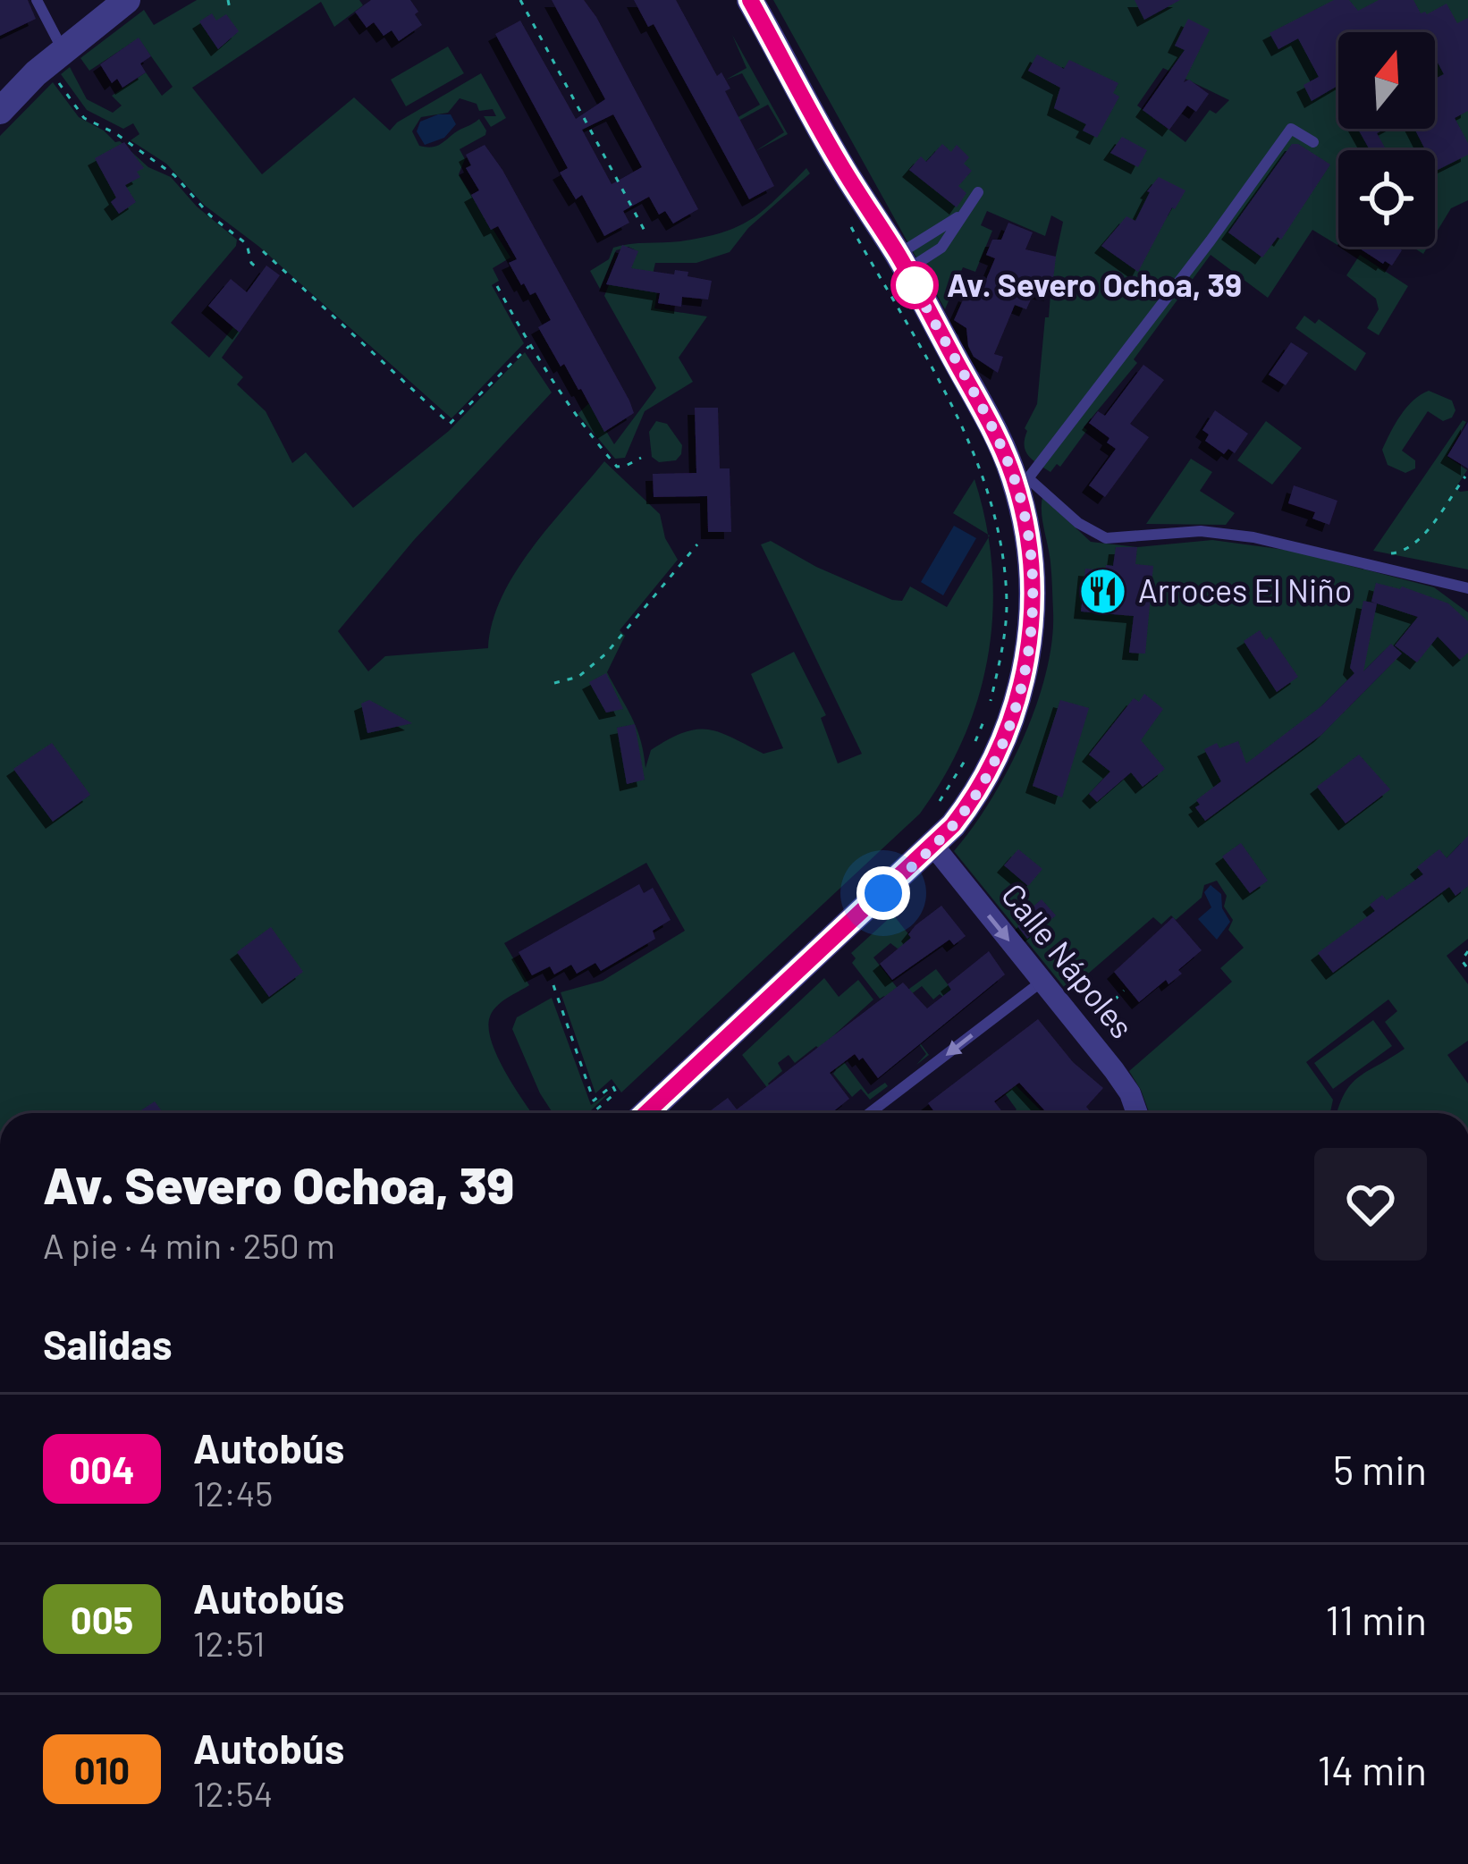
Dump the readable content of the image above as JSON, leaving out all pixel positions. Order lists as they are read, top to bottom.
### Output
{
  "streets": {
    "street": ["Calle Nápoles"]
  },
  "one_way": ["Calle Nápoles"],
  "places": {
    "other": ["Av. Severo Ochoa, 39"],
    "restaurant": ["Arroces El Niño"]
  },
  "lines": ["bus line 004"],
  "north": "top",
  "page": {
    "heading": [
      ["Av. Severo Ochoa, 39", "A pie · 4 min · 250 m"],
      "Salidas"
    ],
    "list": [
      {
        "mark": "004",
        "name": "Autobús",
        "note": "12:45",
        "value": "5 min"
      },
      {
        "mark": "005",
        "name": "Autobús",
        "note": "12:51",
        "value": "11 min"
      },
      {
        "mark": "010",
        "name": "Autobús",
        "note": "12:54",
        "value": "14 min"
      }
    ]
  }
}
